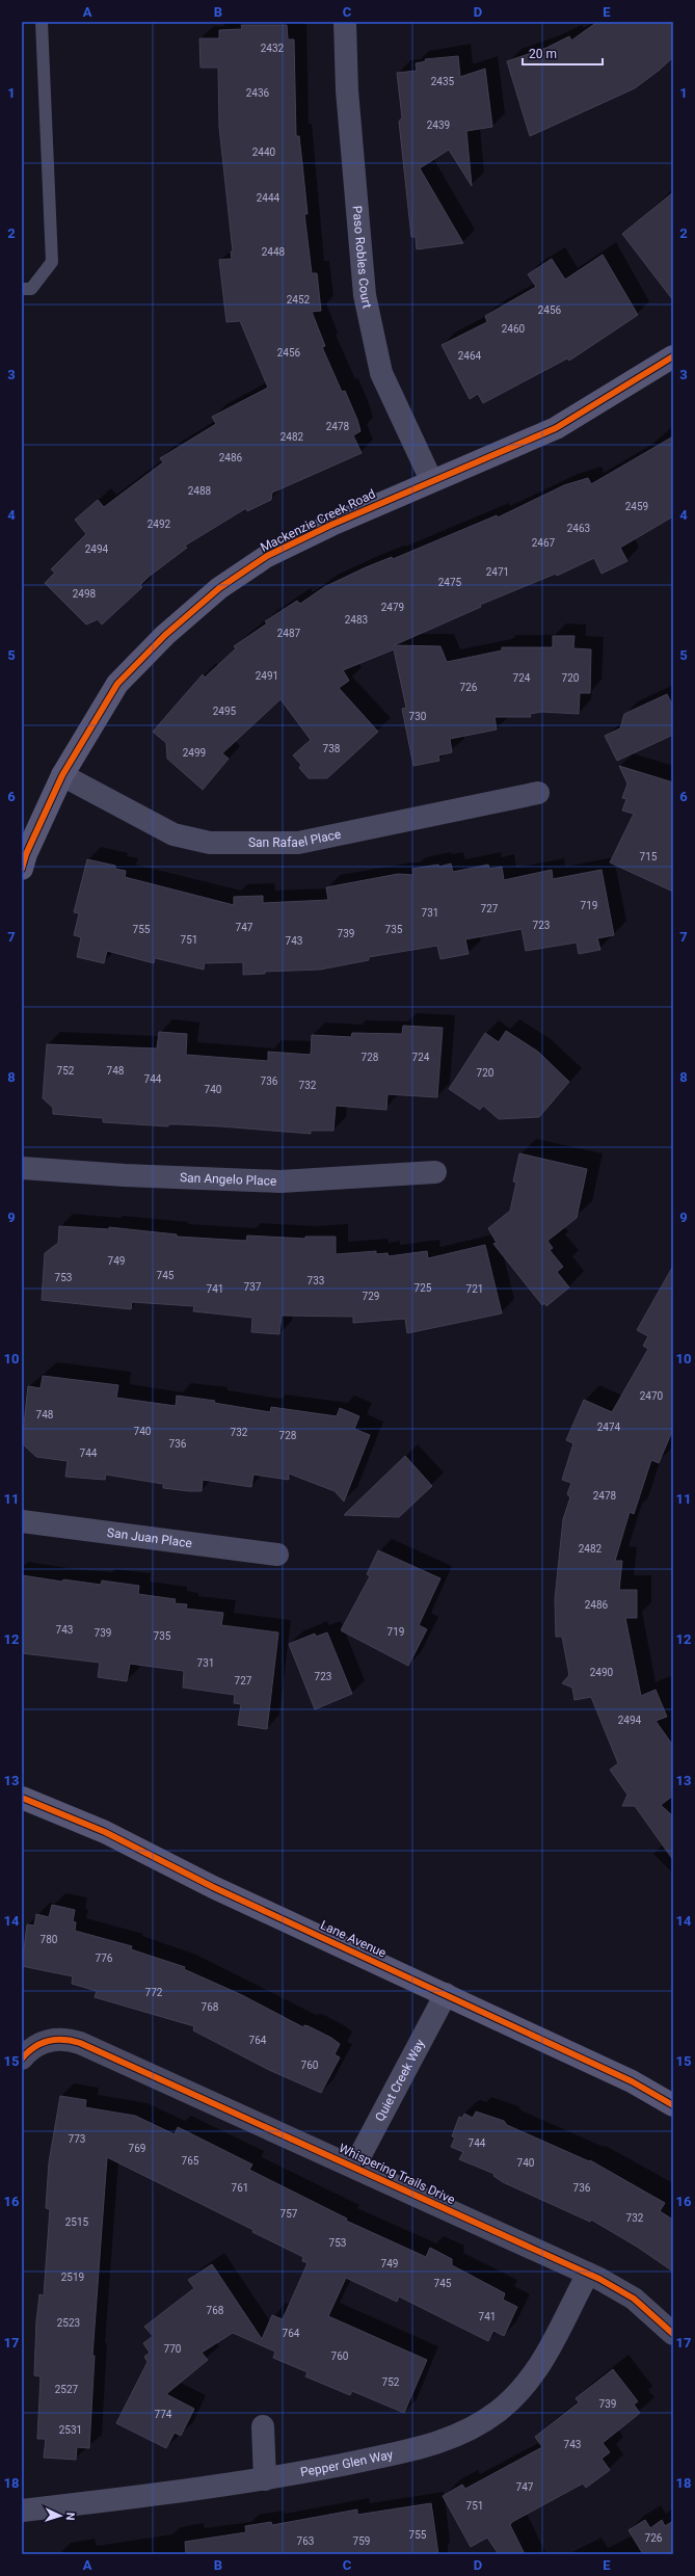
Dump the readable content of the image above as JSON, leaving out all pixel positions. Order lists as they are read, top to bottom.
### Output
{
  "streets": {
    "street": [
      "Paso Robles Court",
      "Mackenzie Creek Road",
      "San Rafael Place",
      "San Angelo Place",
      "San Juan Place",
      "Lane Avenue",
      "Quiet Creek Way",
      "Whispering Trails Drive",
      "Pepper Glen Way"
    ]
  },
  "crossings": [
    ["Paso Robles Court", "Mackenzie Creek Road"],
    ["Mackenzie Creek Road", "San Rafael Place"],
    ["Lane Avenue", "Quiet Creek Way"],
    ["Quiet Creek Way", "Whispering Trails Drive"],
    ["Whispering Trails Drive", "Pepper Glen Way"]
  ],
  "house_numbers": [
    "2432",
    "2435",
    "2436",
    "2439",
    "2440",
    "2444",
    "2448",
    "2452",
    "2456",
    "2460",
    "2456",
    "2464",
    "2478",
    "2482",
    "2486",
    "2488",
    "2459",
    "2492",
    "2463",
    "2467",
    "2494",
    "2471",
    "2475",
    "2498",
    "2479",
    "2483",
    "2487",
    "2491",
    "724",
    "720",
    "726",
    "2495",
    "730",
    "738",
    "2499",
    "715",
    "719",
    "727",
    "731",
    "723",
    "747",
    "755",
    "735",
    "739",
    "751",
    "743",
    "728",
    "724",
    "752",
    "748",
    "720",
    "744",
    "736",
    "732",
    "740",
    "749",
    "745",
    "753",
    "733",
    "737",
    "725",
    "741",
    "721",
    "729",
    "2470",
    "748",
    "2474",
    "740",
    "732",
    "728",
    "736",
    "744",
    "2478",
    "2482",
    "2486",
    "743",
    "719",
    "739",
    "735",
    "731",
    "2490",
    "723",
    "727",
    "2494",
    "780",
    "776",
    "772",
    "768",
    "764",
    "760",
    "773",
    "744",
    "769",
    "765",
    "740",
    "761",
    "736",
    "757",
    "732",
    "2515",
    "753",
    "749",
    "2519",
    "745",
    "768",
    "741",
    "2523",
    "764",
    "770",
    "760",
    "752",
    "2527",
    "739",
    "774",
    "2531",
    "743",
    "747",
    "751",
    "755",
    "726",
    "763",
    "759"
  ],
  "scale_bar": "20 m",
  "north": "right",
  "grid": {
    "columns": [
      "A",
      "B",
      "C",
      "D",
      "E"
    ],
    "rows": [
      "1",
      "2",
      "3",
      "4",
      "5",
      "6",
      "7",
      "8",
      "9",
      "10",
      "11",
      "12",
      "13",
      "14",
      "15",
      "16",
      "17",
      "18"
    ]
  }
}
